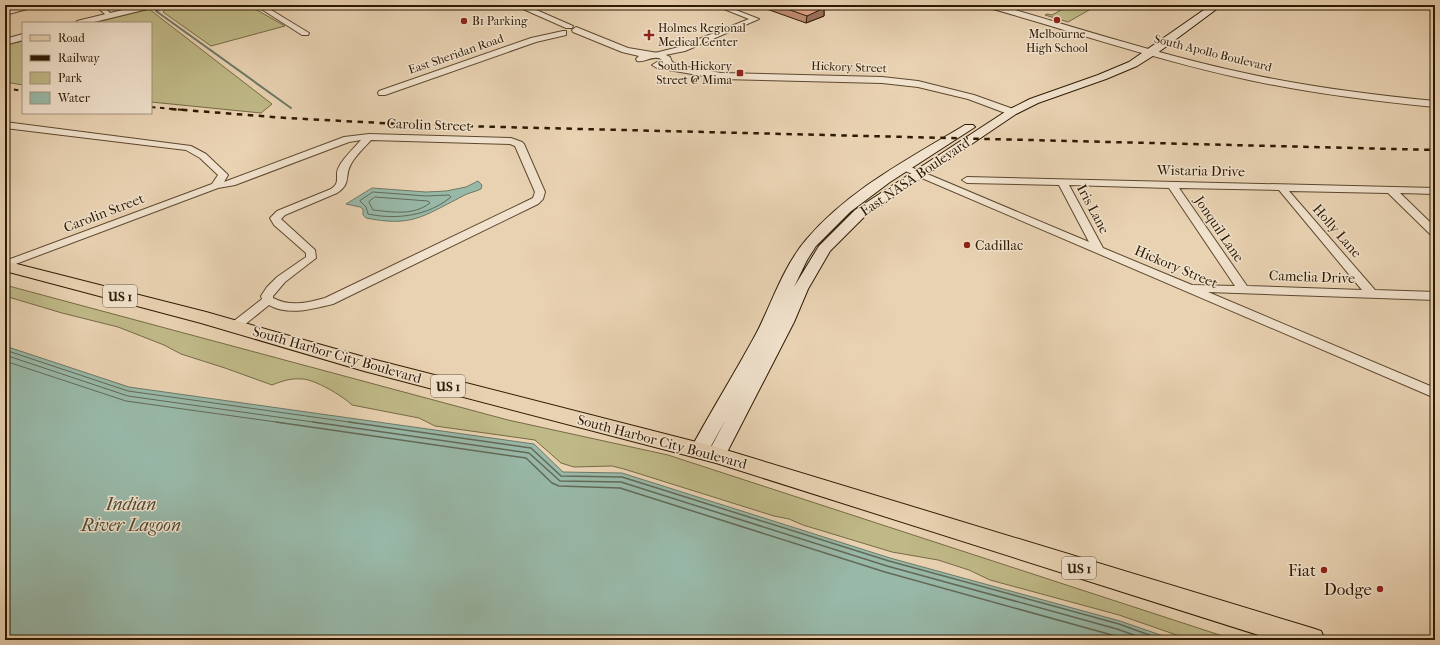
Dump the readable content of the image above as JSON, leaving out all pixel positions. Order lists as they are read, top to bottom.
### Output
{
  "streets": {
    "main road": ["East NASA Boulevard", "US 1", "South Harbor City Boulevard"],
    "street": [
      "South Apollo Boulevard",
      "East Sheridan Road",
      "Hickory Street",
      "Carolin Street",
      "Wistaria Drive",
      "Iris Lane",
      "Jonquil Lane",
      "Holly Lane",
      "Camelia Drive"
    ]
  },
  "crossings": [
    ["South Apollo Boulevard", "East NASA Boulevard"],
    ["Hickory Street", "East NASA Boulevard"],
    ["Hickory Street", "Iris Lane"],
    ["Hickory Street", "Camelia Drive"],
    ["Carolin Street", "South Harbor City Boulevard"],
    ["Wistaria Drive", "Iris Lane"],
    ["Wistaria Drive", "Jonquil Lane"],
    ["Wistaria Drive", "Holly Lane"],
    ["East NASA Boulevard", "South Harbor City Boulevard"],
    ["Jonquil Lane", "Camelia Drive"],
    ["Holly Lane", "Camelia Drive"]
  ],
  "water": ["Indian River Lagoon"],
  "places": {
    "other": [
      "Melbourne High School",
      "B1 Parking",
      "Cadillac",
      "Fiat",
      "Dodge"
    ],
    "health": ["Holmes Regional Medical Center"],
    "transit": ["South Hickory Street @ Mima"]
  },
  "legend": [
    "Road",
    "Railway",
    "Park",
    "Water"
  ]
}
